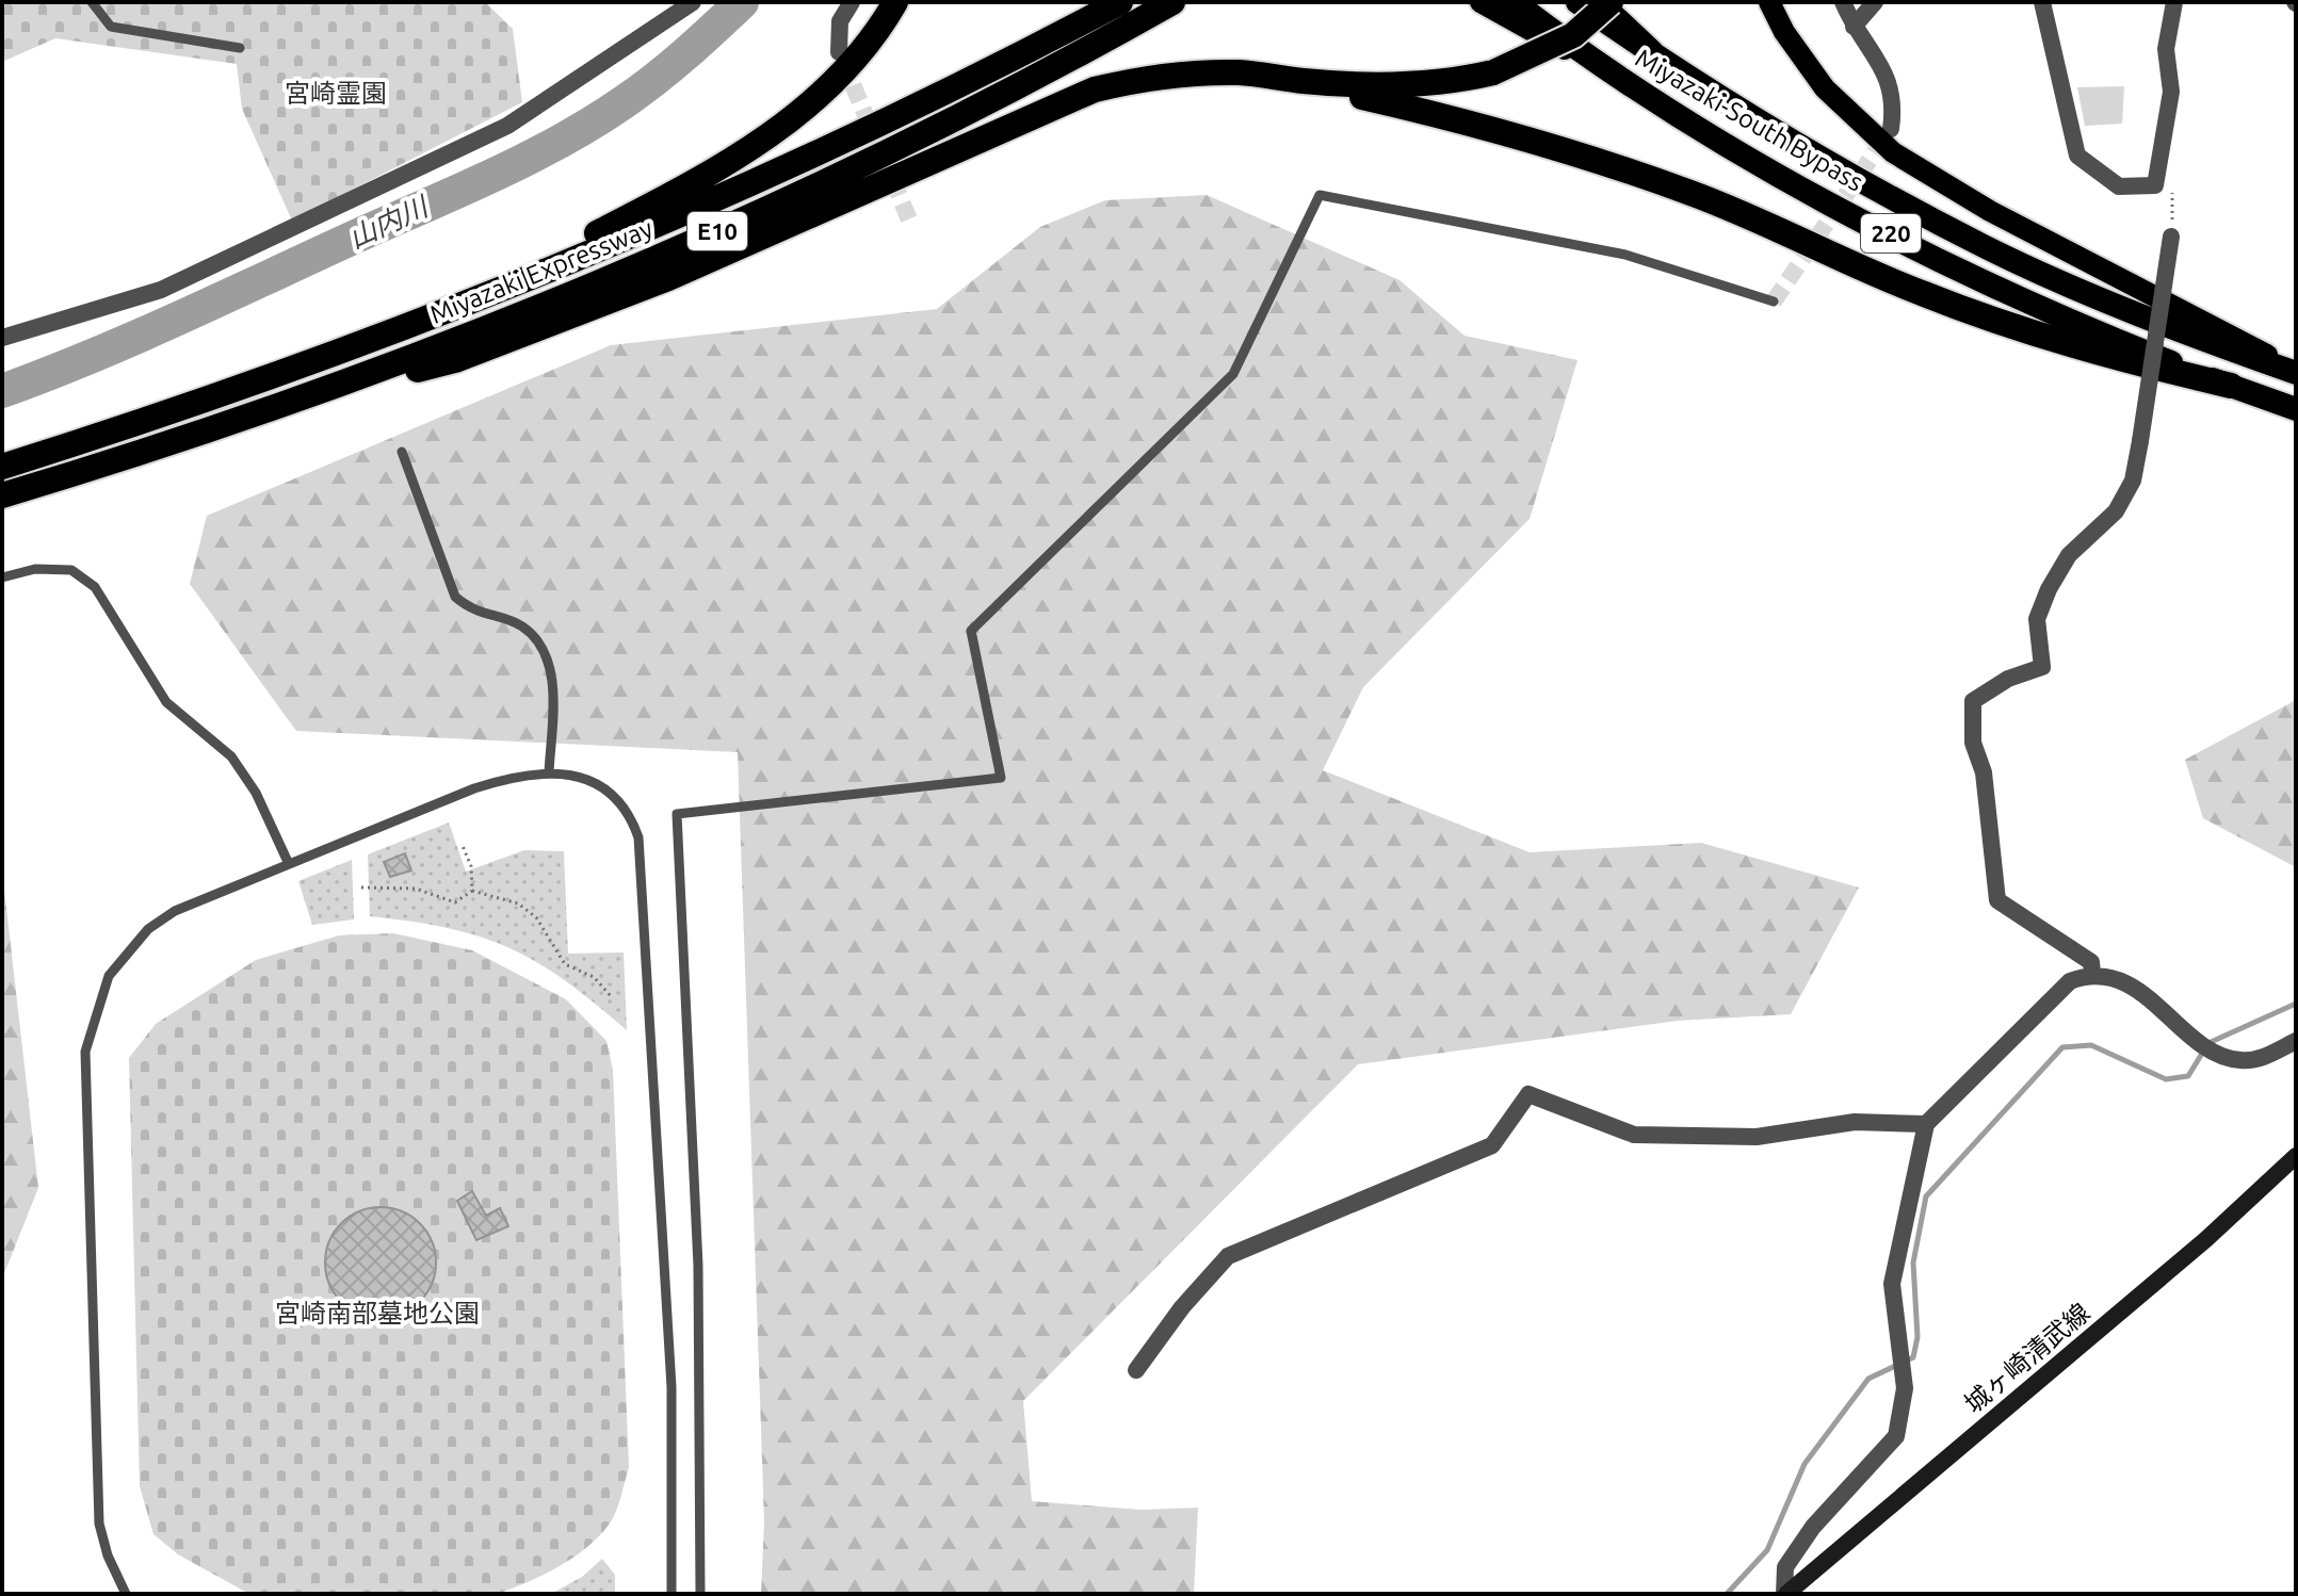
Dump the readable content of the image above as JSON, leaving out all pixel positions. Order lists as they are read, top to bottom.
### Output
{
  "streets": {
    "highway": [
      "Miyazaki-South Bypass",
      "E10",
      "220",
      "Miyazaki Expressway"
    ],
    "main road": ["城ヶ崎清武線"]
  },
  "water": ["山内川"],
  "parks": ["宮崎霊園", "宮崎南部墓地公園"]
}
